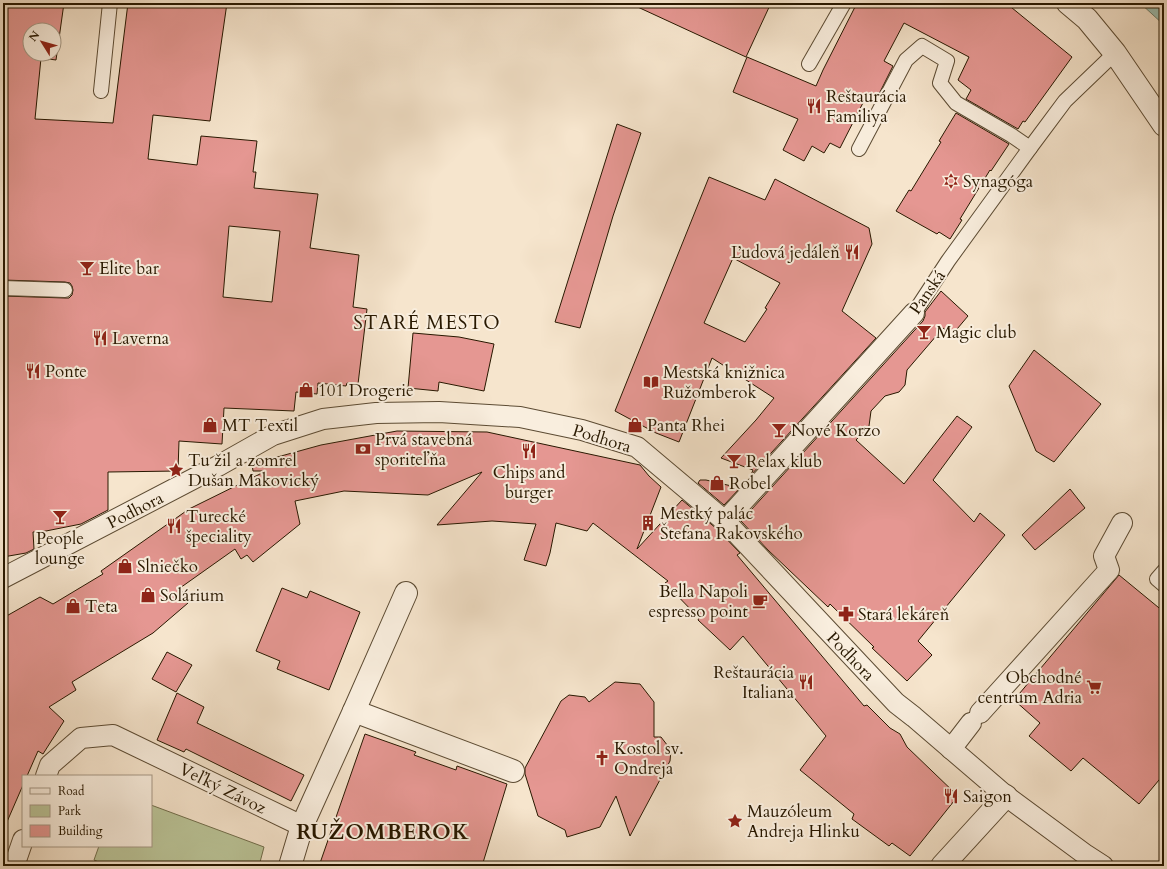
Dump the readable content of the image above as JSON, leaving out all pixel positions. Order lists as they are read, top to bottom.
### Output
{
  "streets": {
    "street": ["Panská", "Podhora", "Veľký Závoz"]
  },
  "crossings": [
    ["Panská", "Podhora"]
  ],
  "districts": ["STARÉ MESTO", "RUŽOMBEROK"],
  "places": {
    "restaurant": [
      "Reštaurácia Familiya",
      "Ľudová jedáleň",
      "Laverna",
      "Ponte",
      "Chips and burger",
      "Turecké špeciality",
      "Reštaurácia Italiana",
      "Saigon"
    ],
    "synagogue": ["Synagóga"],
    "bar": [
      "Elite bar",
      "Magic club",
      "Nové Korzo",
      "Relax klub",
      "People lounge"
    ],
    "library": ["Mestská knižnica Ružomberok"],
    "shop": [
      "101 Drogerie",
      "MT Textil",
      "Panta Rhei",
      "Robel",
      "Slniečko",
      "Solárium",
      "Teta"
    ],
    "bank": ["Prvá stavebná sporiteľňa"],
    "place": ["Tu žil a zomrel Dušan Makovický", "Mauzóleum Andreja Hlinku"],
    "building": ["Mestký palác Štefana Rakovského"],
    "cafe": ["Bella Napoli espresso point"],
    "pharmacy": ["Stará lekáreň"],
    "supermarket": ["Obchodné centrum Adria"],
    "church": ["Kostol sv. Ondreja"]
  },
  "legend": ["Road", "Park", "Building"],
  "north": "top left"
}
